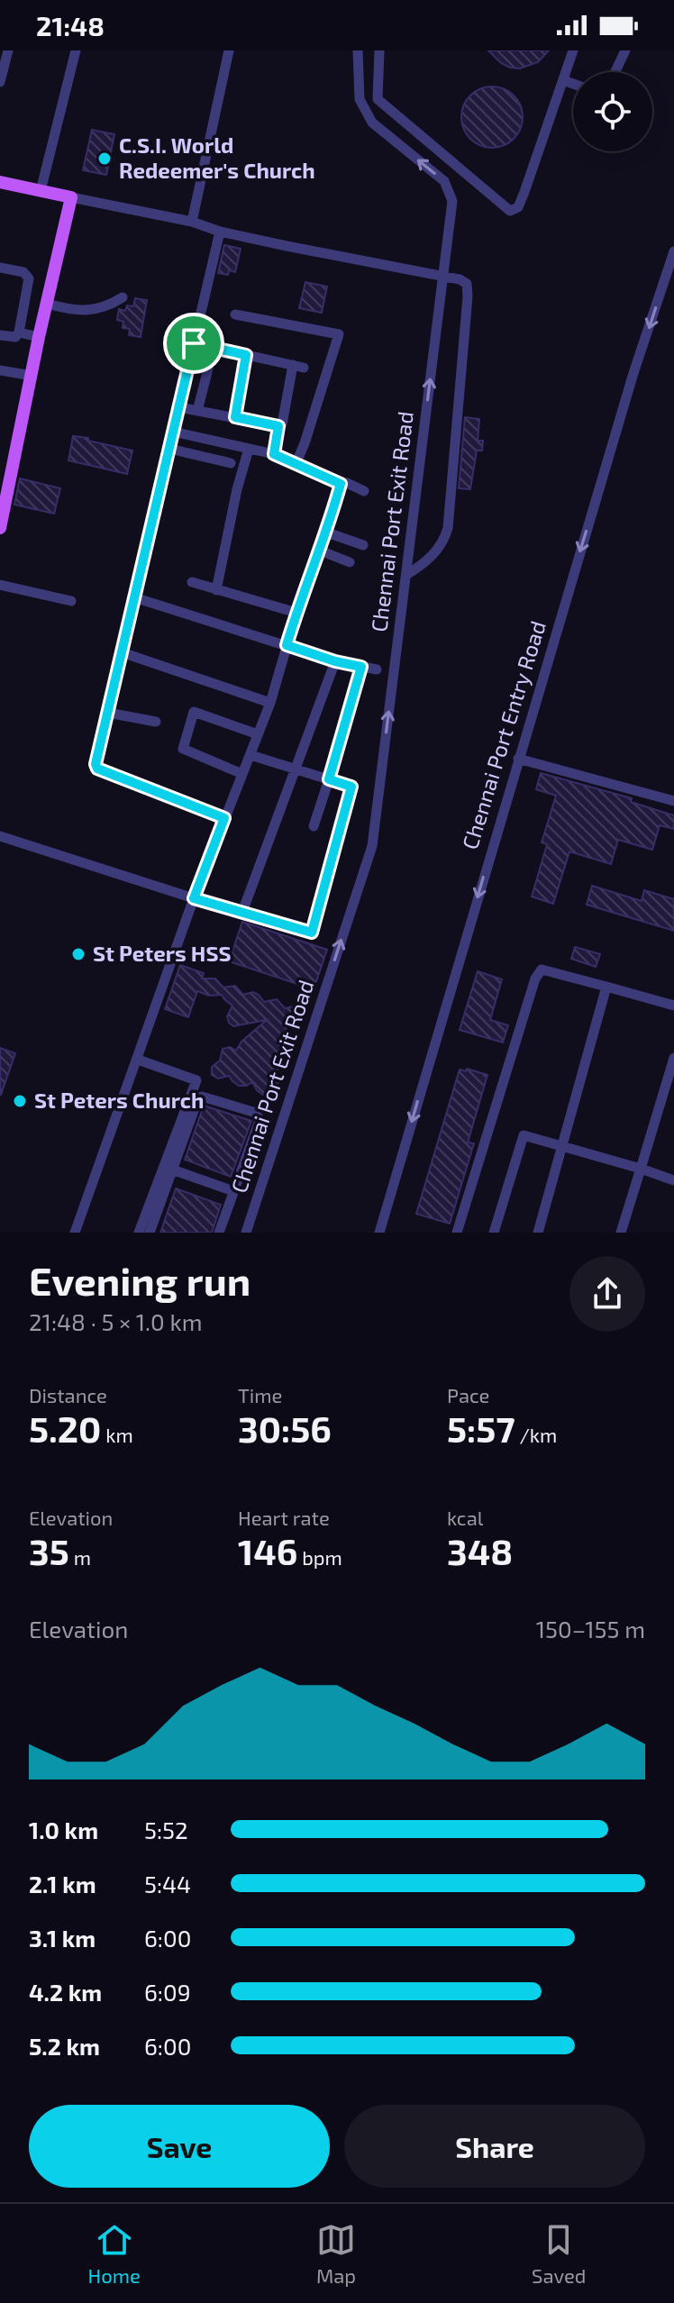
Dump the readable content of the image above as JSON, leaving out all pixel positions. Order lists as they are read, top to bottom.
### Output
{
  "streets": {
    "street": ["Chennai Port Exit Road", "Chennai Port Entry Road"]
  },
  "one_way": ["Chennai Port Entry Road"],
  "places": ["C.S.I. World Redeemer's Church", "St Peters HSS", "St Peters Church"],
  "page": {
    "status": "21:48",
    "heading": ["Evening run", "21:48 · 5 × 1.0 km"],
    "stats": [
      ["Distance", "5.20 km"],
      ["Time", "30:56"],
      ["Pace", "5:57 /km"],
      ["Elevation", "35 m"],
      ["Heart rate", "146 bpm"],
      ["kcal", "348"]
    ],
    "chart": ["Elevation", "150–155 m"],
    "list": [
      {
        "name": "1.0 km",
        "note": "5:52"
      },
      {
        "name": "2.1 km",
        "note": "5:44"
      },
      {
        "name": "3.1 km",
        "note": "6:00"
      },
      {
        "name": "4.2 km",
        "note": "6:09"
      },
      {
        "name": "5.2 km",
        "note": "6:00"
      }
    ],
    "buttons": ["Save", "Share"],
    "tabs": ["Home", "Map", "Saved"]
  }
}
